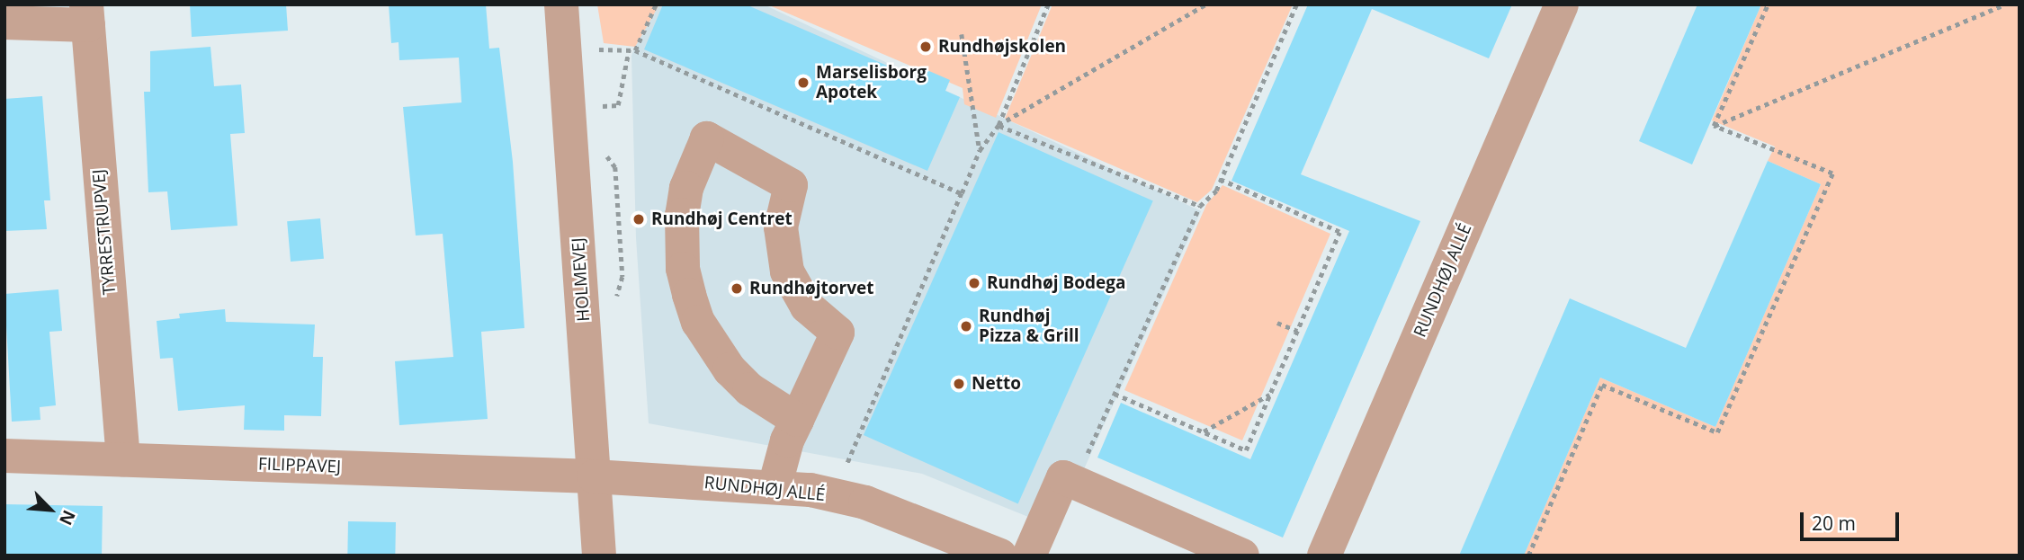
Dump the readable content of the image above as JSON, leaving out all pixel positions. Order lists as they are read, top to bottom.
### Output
{
  "streets": {
    "street": [
      "TYRRESTRUPVEJ",
      "HOLMEVEJ",
      "RUNDHØJ ALLÉ",
      "FILIPPAVEJ"
    ]
  },
  "crossings": [
    ["TYRRESTRUPVEJ", "FILIPPAVEJ"],
    ["HOLMEVEJ", "RUNDHØJ ALLÉ"],
    ["HOLMEVEJ", "FILIPPAVEJ"],
    ["RUNDHØJ ALLÉ", "FILIPPAVEJ"]
  ],
  "places": [
    "Rundhøjskolen",
    "Marselisborg Apotek",
    "Rundhøj Centret",
    "Rundhøj Bodega",
    "Rundhøjtorvet",
    "Rundhøj Pizza & Grill",
    "Netto"
  ],
  "scale_bar": "20 m",
  "north": "bottom right"
}
